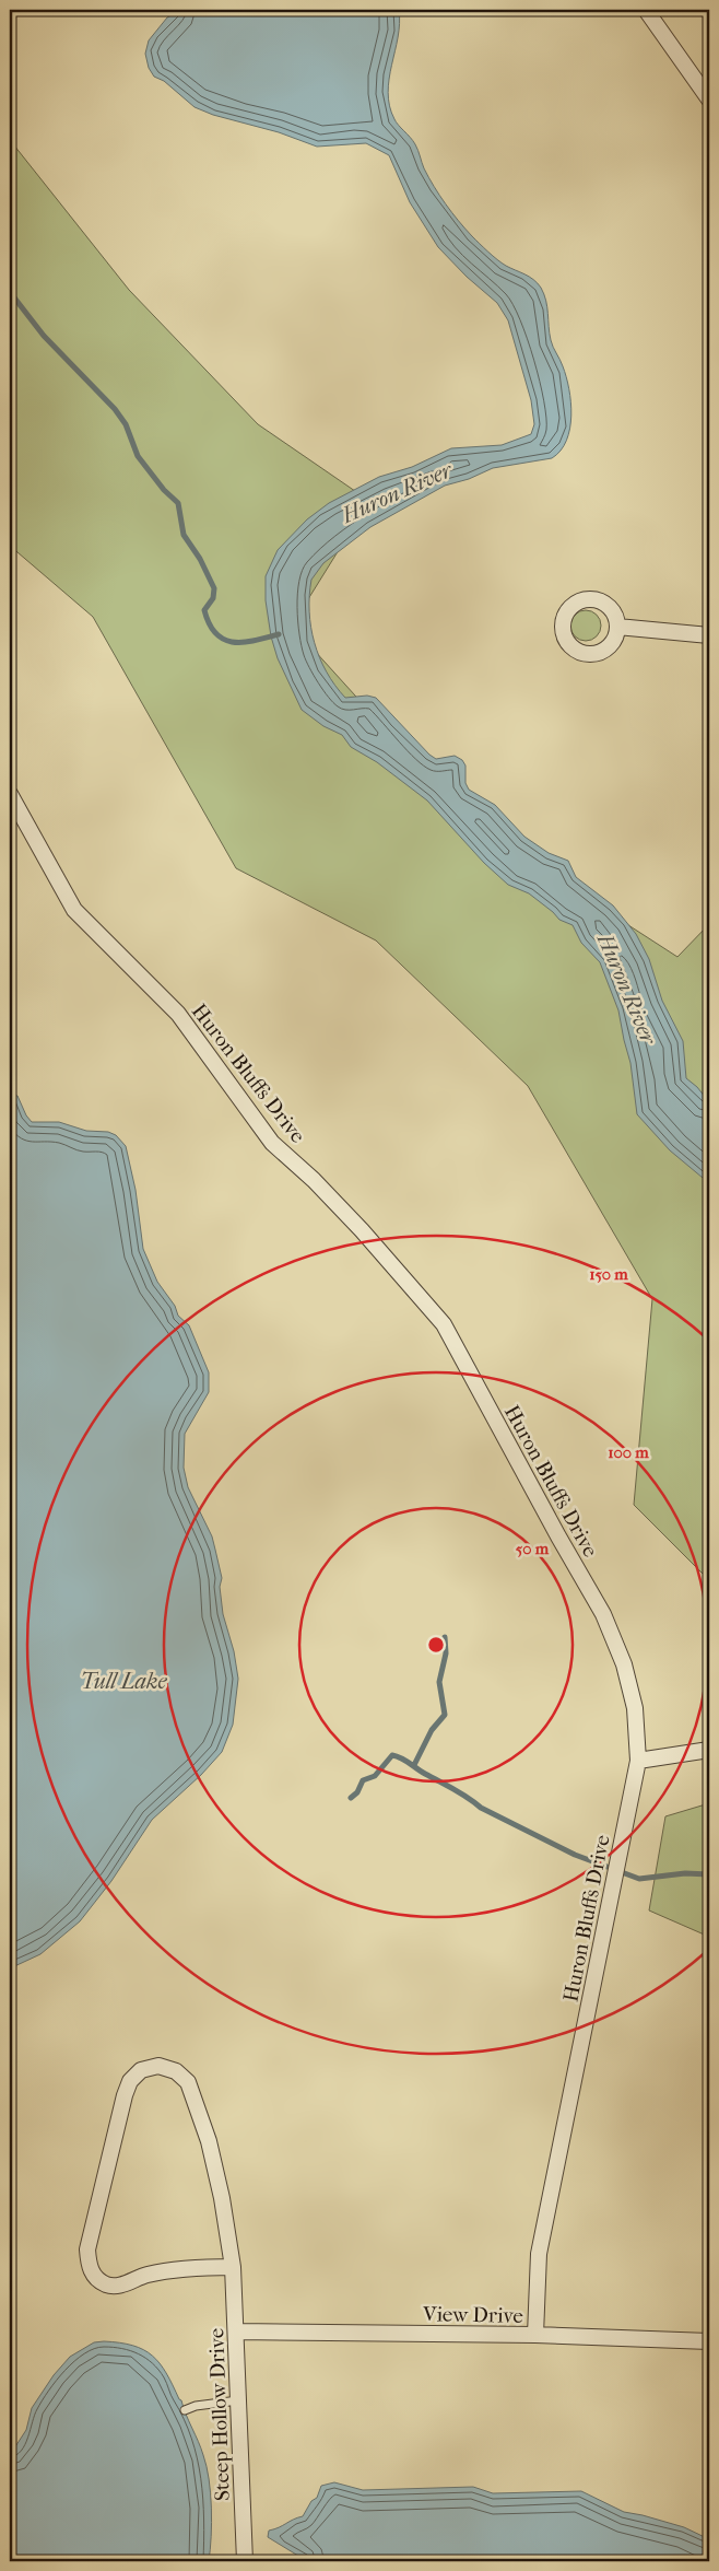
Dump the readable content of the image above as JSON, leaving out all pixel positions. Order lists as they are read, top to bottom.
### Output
{
  "streets": {
    "street": ["Huron Bluffs Drive", "View Drive", "Steep Hollow Drive"]
  },
  "crossings": [
    ["Huron Bluffs Drive", "View Drive"],
    ["View Drive", "Steep Hollow Drive"]
  ],
  "water": ["Huron River", "Tull Lake"],
  "rings": ["150 m", "100 m", "50 m"]
}
